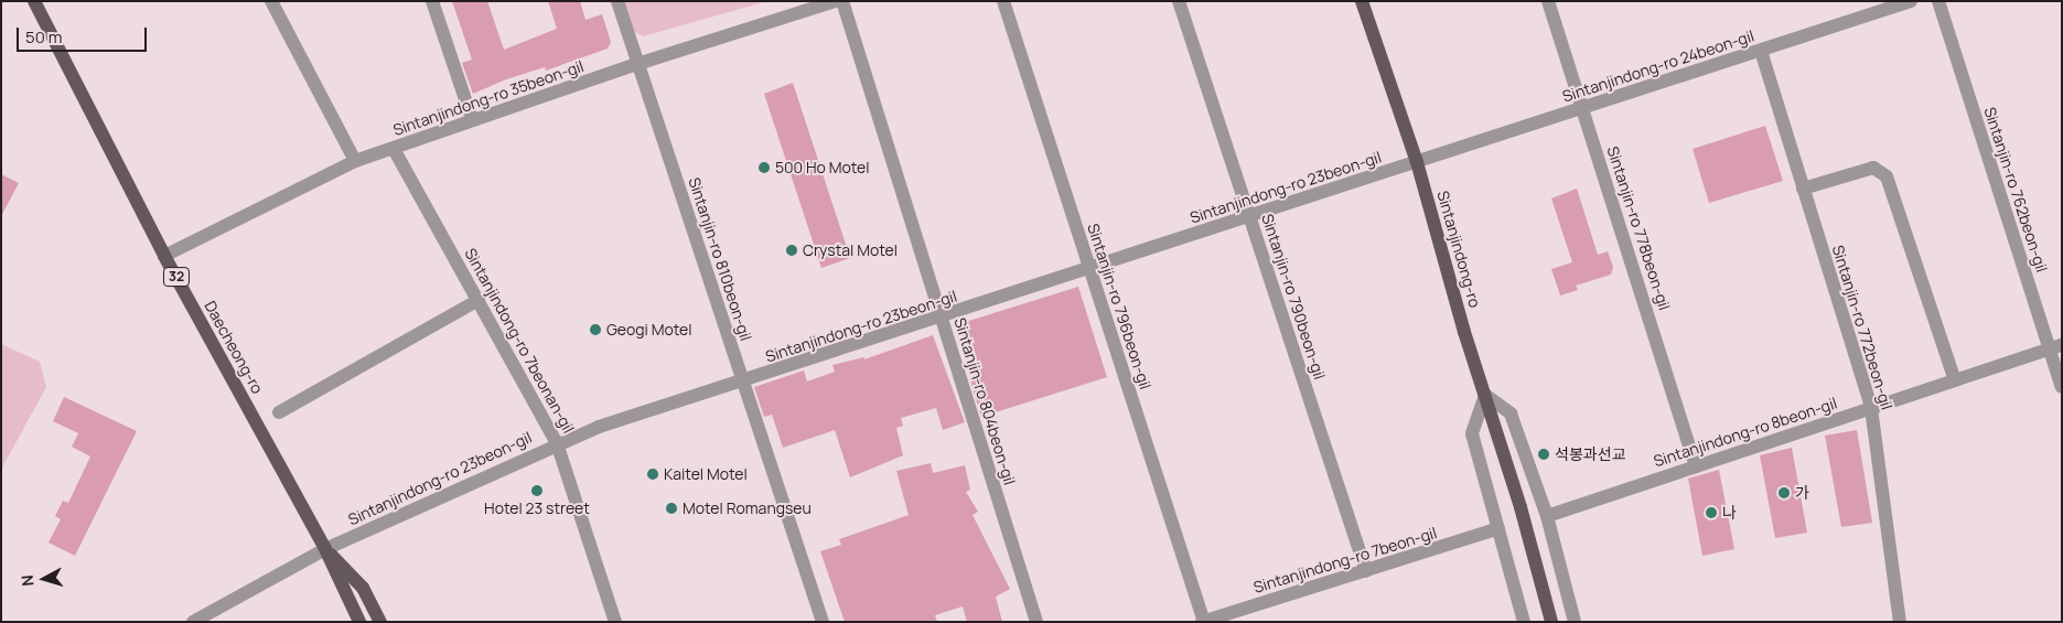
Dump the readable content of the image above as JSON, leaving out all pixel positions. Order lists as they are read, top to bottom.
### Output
{
  "streets": {
    "main road": ["Sintanjindong-ro", "32", "Daecheong-ro"],
    "street": [
      "Sintanjindong-ro 24beon-gil",
      "Sintanjindong-ro 35beon-gil",
      "Sintanjindong-ro 23beon-gil",
      "Sintanjin-ro 762beon-gil",
      "Sintanjin-ro 778beon-gil",
      "Sintanjin-ro 810beon-gil",
      "Sintanjin-ro 790beon-gil",
      "Sintanjin-ro 796beon-gil",
      "Sintanjin-ro 772beon-gil",
      "Sintanjindong-ro 7beonan-gil",
      "Sintanjin-ro 804beon-gil",
      "Sintanjindong-ro 8beon-gil",
      "Sintanjindong-ro 7beon-gil"
    ]
  },
  "crossings": [
    ["Sintanjindong-ro 24beon-gil", "Sintanjindong-ro 23beon-gil"],
    ["Sintanjindong-ro 24beon-gil", "Sintanjin-ro 778beon-gil"],
    ["Sintanjindong-ro 24beon-gil", "Sintanjindong-ro"],
    ["Sintanjindong-ro 24beon-gil", "Sintanjin-ro 772beon-gil"],
    ["Sintanjindong-ro 35beon-gil", "Sintanjin-ro 810beon-gil"],
    ["Sintanjindong-ro 35beon-gil", "Sintanjindong-ro 7beonan-gil"],
    ["Sintanjindong-ro 35beon-gil", "Daecheong-ro"],
    ["Sintanjindong-ro 23beon-gil", "Sintanjindong-ro"],
    ["Sintanjindong-ro 23beon-gil", "Sintanjin-ro 810beon-gil"],
    ["Sintanjindong-ro 23beon-gil", "32"],
    ["Sintanjindong-ro 23beon-gil", "Sintanjin-ro 790beon-gil"],
    ["Sintanjindong-ro 23beon-gil", "Sintanjin-ro 796beon-gil"],
    ["Sintanjindong-ro 23beon-gil", "Sintanjindong-ro 7beonan-gil"],
    ["Sintanjindong-ro 23beon-gil", "Daecheong-ro"],
    ["Sintanjindong-ro 23beon-gil", "Sintanjin-ro 804beon-gil"],
    ["Sintanjin-ro 762beon-gil", "Sintanjindong-ro 8beon-gil"],
    ["Sintanjin-ro 778beon-gil", "Sintanjindong-ro 8beon-gil"],
    ["32", "Daecheong-ro"],
    ["Sintanjin-ro 790beon-gil", "Sintanjindong-ro 7beon-gil"],
    ["Sintanjin-ro 796beon-gil", "Sintanjindong-ro 7beon-gil"],
    ["Sintanjin-ro 772beon-gil", "Sintanjindong-ro 8beon-gil"]
  ],
  "places": [
    "500 Ho Motel",
    "Crystal Motel",
    "Geogi Motel",
    "석봉과선교",
    "Kaitel Motel",
    "Hotel 23 street",
    "가",
    "Motel Romangseu",
    "나"
  ],
  "scale_bar": "50 m",
  "north": "left"
}
